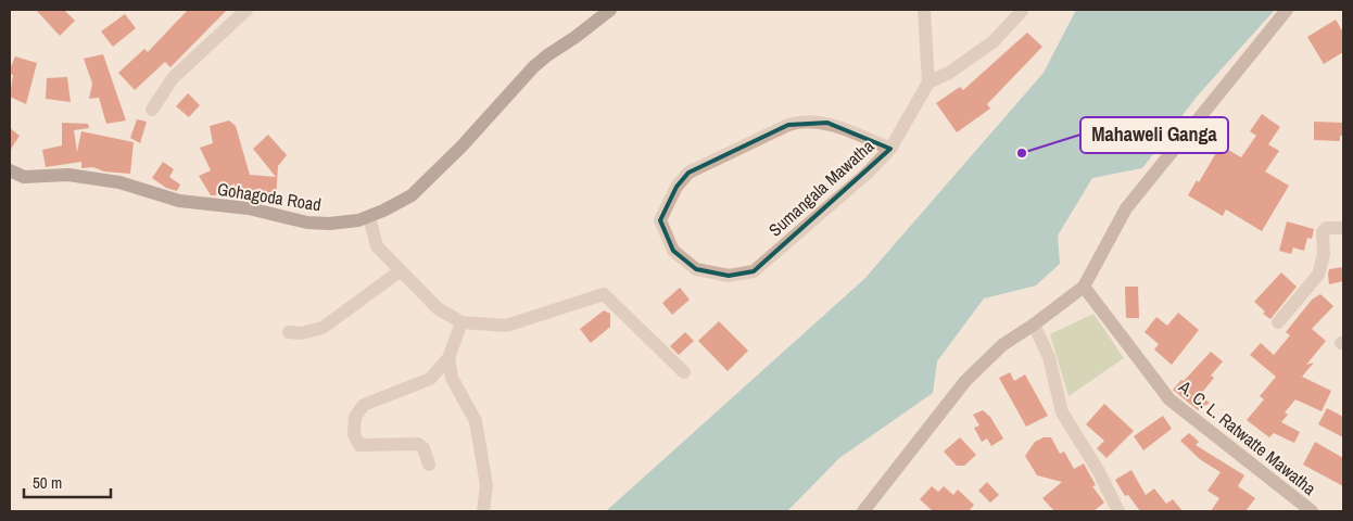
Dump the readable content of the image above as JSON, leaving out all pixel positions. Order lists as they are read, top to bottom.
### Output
{
  "streets": {
    "main road": ["Gohagoda Road"],
    "street": ["Sumangala Mawatha", "A. C. L. Ratwatte Mawatha"]
  },
  "places": ["Mahaweli Ganga"],
  "scale_bar": "50 m"
}
